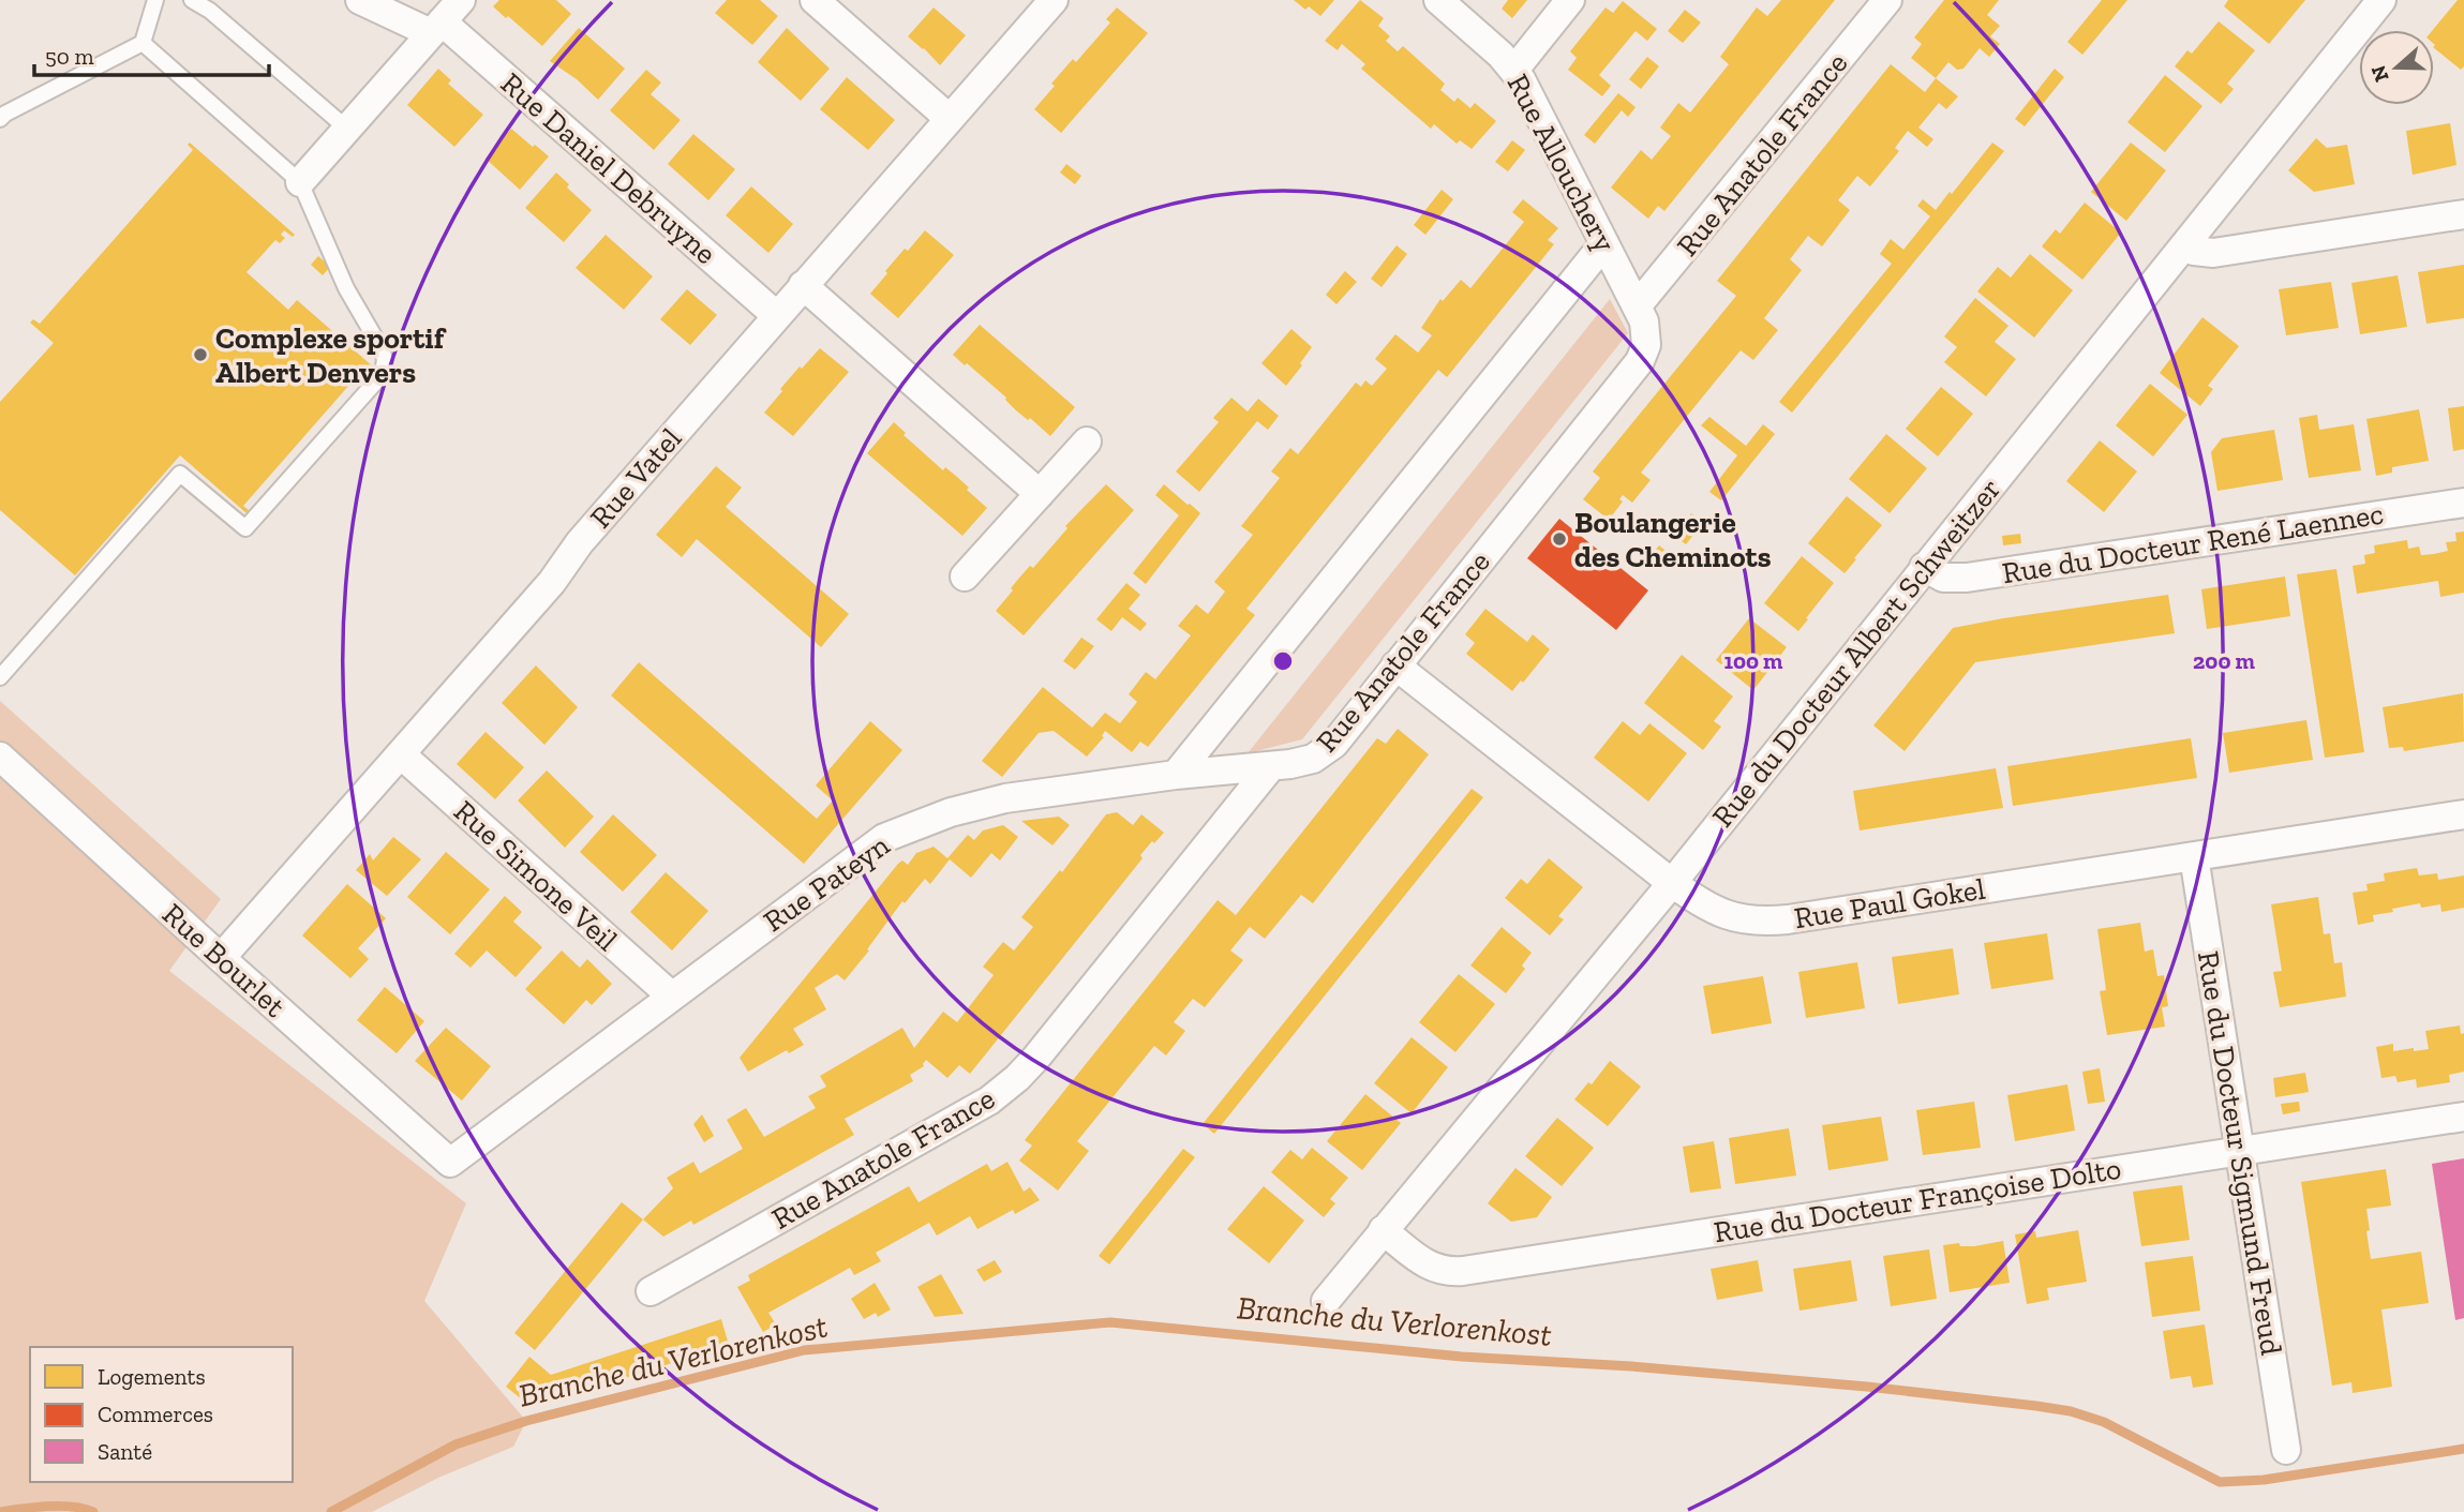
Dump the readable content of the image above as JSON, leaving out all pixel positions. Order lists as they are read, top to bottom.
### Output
{
  "streets": {
    "street": [
      "Rue Anatole France",
      "Rue Allouchery",
      "Rue Daniel Debruyne",
      "Rue Vatel",
      "Rue du Docteur René Laennec",
      "Rue du Docteur Albert Schweitzer",
      "Rue Simone Veil",
      "Rue Pateyn",
      "Rue Paul Gokel",
      "Rue Bourlet",
      "Rue du Docteur Sigmund Freud",
      "Rue du Docteur Françoise Dolto"
    ]
  },
  "crossings": [
    ["Rue Anatole France", "Rue Allouchery"],
    ["Rue Anatole France", "Rue Pateyn"],
    ["Rue Anatole France", "Rue Paul Gokel"],
    ["Rue Daniel Debruyne", "Rue Vatel"],
    ["Rue Vatel", "Rue Simone Veil"],
    ["Rue Vatel", "Rue Bourlet"],
    ["Rue du Docteur René Laennec", "Rue du Docteur Albert Schweitzer"],
    ["Rue du Docteur Albert Schweitzer", "Rue Paul Gokel"],
    ["Rue du Docteur Albert Schweitzer", "Rue du Docteur Françoise Dolto"],
    ["Rue Simone Veil", "Rue Pateyn"],
    ["Rue Pateyn", "Rue Bourlet"],
    ["Rue Paul Gokel", "Rue du Docteur Sigmund Freud"],
    ["Rue du Docteur Sigmund Freud", "Rue du Docteur Françoise Dolto"]
  ],
  "water": ["Branche du Verlorenkost"],
  "places": ["Complexe sportif Albert Denvers", "Boulangerie des Cheminots"],
  "legend": ["Logements", "Commerces", "Santé"],
  "scale_bar": "50 m",
  "north": "left",
  "rings": ["100 m", "200 m"]
}
